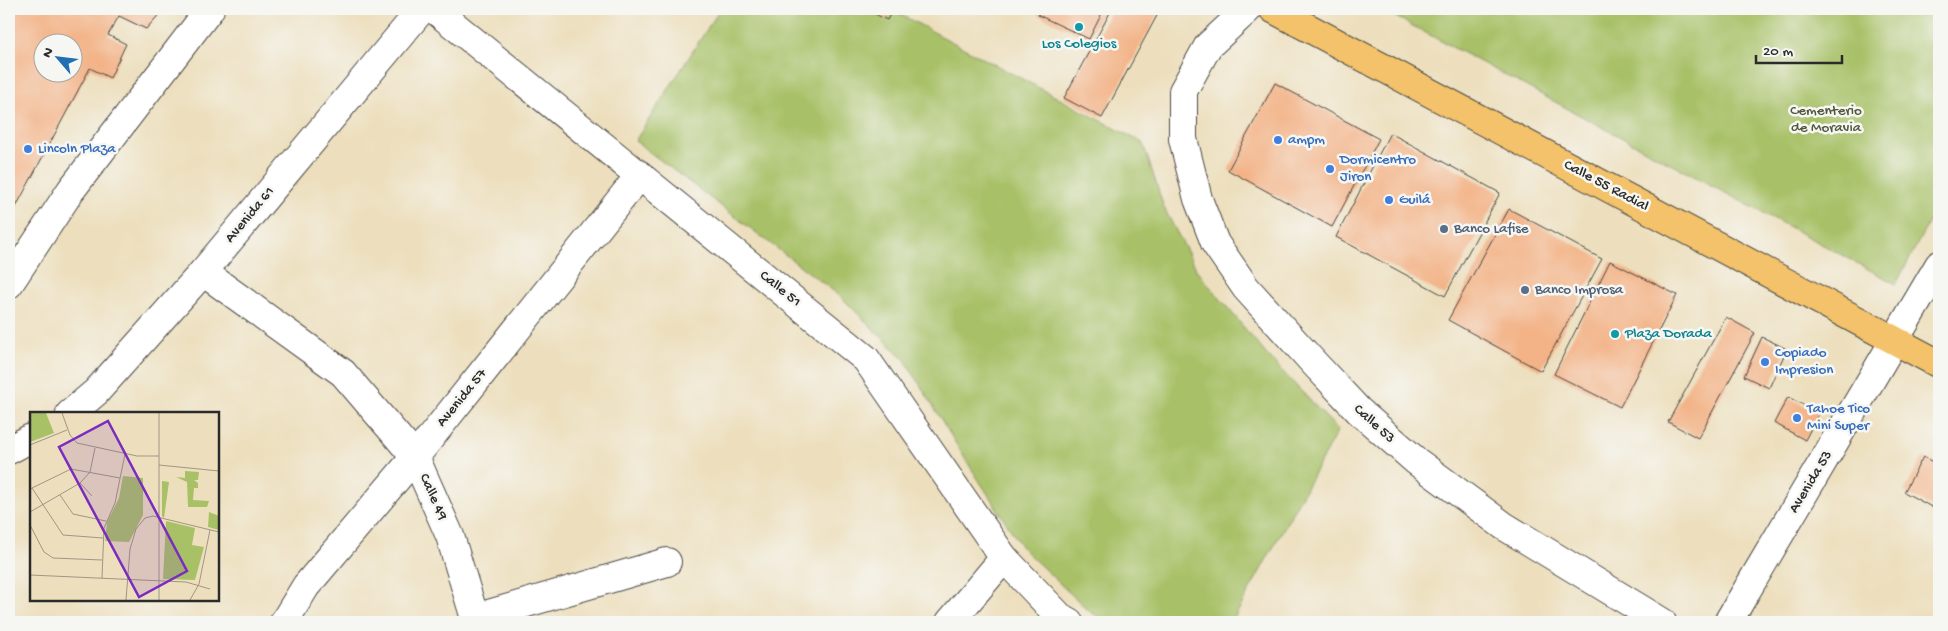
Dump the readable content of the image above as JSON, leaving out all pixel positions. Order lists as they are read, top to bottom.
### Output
{
  "streets": {
    "main road": ["Calle 55 Radial"],
    "street": [
      "Avenida 61",
      "Calle 51",
      "Avenida 57",
      "Calle 53",
      "Avenida 53",
      "Calle 49"
    ]
  },
  "crossings": [
    ["Calle 55 Radial", "Avenida 53"],
    ["Avenida 61", "Calle 49"],
    ["Calle 51", "Avenida 57"],
    ["Avenida 57", "Calle 49"]
  ],
  "parks": ["Cementerio de Moravia"],
  "places": [
    "Los Colegios",
    "ampm",
    "Lincoln Plaza",
    "Dormicentro Jiron",
    "Guilá",
    "Banco Lafise",
    "Banco Improsa",
    "Plaza Dorada",
    "Copiado Impresion",
    "Tahoe Tico Mini Super"
  ],
  "scale_bar": "20 m",
  "north": "top left"
}
